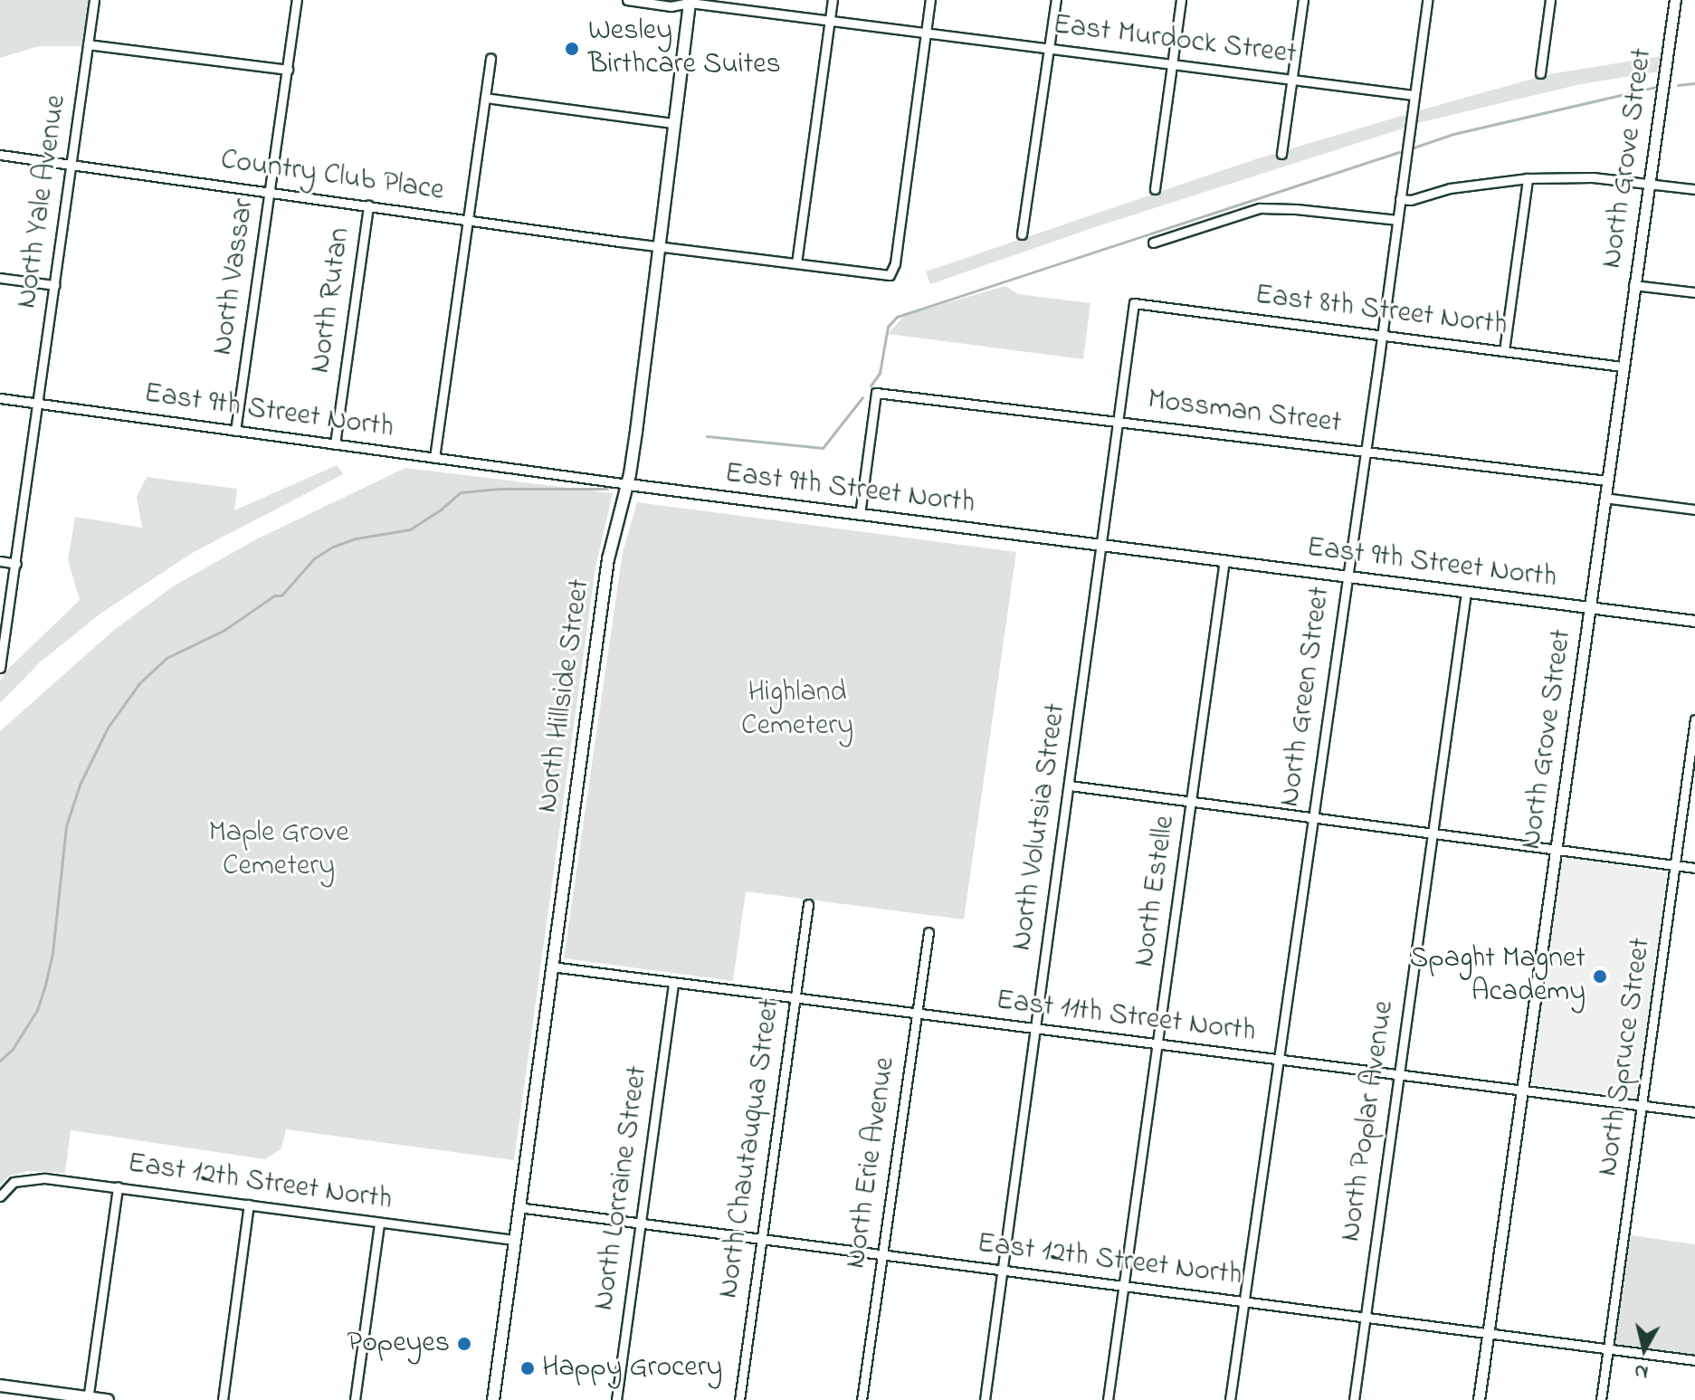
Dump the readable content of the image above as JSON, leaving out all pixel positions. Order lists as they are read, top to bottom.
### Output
{
  "streets": {
    "main road": ["North Hillside Street"],
    "street": [
      "East Murdock Street",
      "North Grove Street",
      "Country Club Place",
      "North Yale Avenue",
      "North Vassar",
      "North Rutan",
      "East 8th Street North",
      "East 9th Street North",
      "Mossman Street",
      "North Green Street",
      "North Volutsia Street",
      "North Estelle",
      "East 11th Street North",
      "North Spruce Street",
      "North Poplar Avenue",
      "North Chautauqua Street",
      "North Erie Avenue",
      "East 12th Street North",
      "North Lorraine Street"
    ]
  },
  "crossings": [
    ["East Murdock Street", "North Hillside Street"],
    ["East Murdock Street", "North Green Street"],
    ["North Grove Street", "East 8th Street North"],
    ["North Grove Street", "East 9th Street North"],
    ["North Grove Street", "Mossman Street"],
    ["North Grove Street", "East 11th Street North"],
    ["North Grove Street", "East 12th Street North"],
    ["Country Club Place", "North Yale Avenue"],
    ["Country Club Place", "North Vassar"],
    ["Country Club Place", "North Rutan"],
    ["Country Club Place", "North Hillside Street"],
    ["North Yale Avenue", "East 9th Street North"],
    ["North Vassar", "East 9th Street North"],
    ["North Rutan", "East 9th Street North"],
    ["East 8th Street North", "North Green Street"],
    ["East 8th Street North", "North Volutsia Street"],
    ["East 9th Street North", "Mossman Street"],
    ["East 9th Street North", "North Hillside Street"],
    ["East 9th Street North", "North Green Street"],
    ["East 9th Street North", "North Volutsia Street"],
    ["East 9th Street North", "North Estelle"],
    ["East 9th Street North", "North Poplar Avenue"],
    ["Mossman Street", "North Green Street"],
    ["Mossman Street", "North Volutsia Street"],
    ["North Hillside Street", "East 11th Street North"],
    ["North Hillside Street", "East 12th Street North"],
    ["North Green Street", "East 11th Street North"],
    ["North Green Street", "East 12th Street North"],
    ["North Volutsia Street", "East 11th Street North"],
    ["North Volutsia Street", "East 12th Street North"],
    ["North Estelle", "East 11th Street North"],
    ["North Estelle", "East 12th Street North"],
    ["East 11th Street North", "North Spruce Street"],
    ["East 11th Street North", "North Poplar Avenue"],
    ["East 11th Street North", "North Chautauqua Street"],
    ["East 11th Street North", "North Erie Avenue"],
    ["East 11th Street North", "North Lorraine Street"],
    ["North Spruce Street", "East 12th Street North"],
    ["North Poplar Avenue", "East 12th Street North"],
    ["North Chautauqua Street", "East 12th Street North"],
    ["North Erie Avenue", "East 12th Street North"],
    ["East 12th Street North", "North Lorraine Street"]
  ],
  "parks": ["Highland Cemetery", "Maple Grove Cemetery"],
  "places": [
    "Wesley Birthcare Suites",
    "Spaght Magnet Academy",
    "Popeyes",
    "Happy Grocery"
  ],
  "north": "bottom"
}
